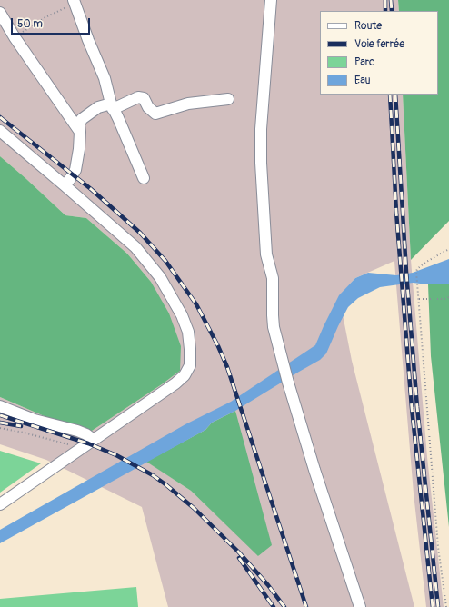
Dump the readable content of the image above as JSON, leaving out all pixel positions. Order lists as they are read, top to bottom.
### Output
{
  "legend": [
    "Route",
    "Voie ferrée",
    "Parc",
    "Eau"
  ],
  "scale_bar": "50 m"
}
